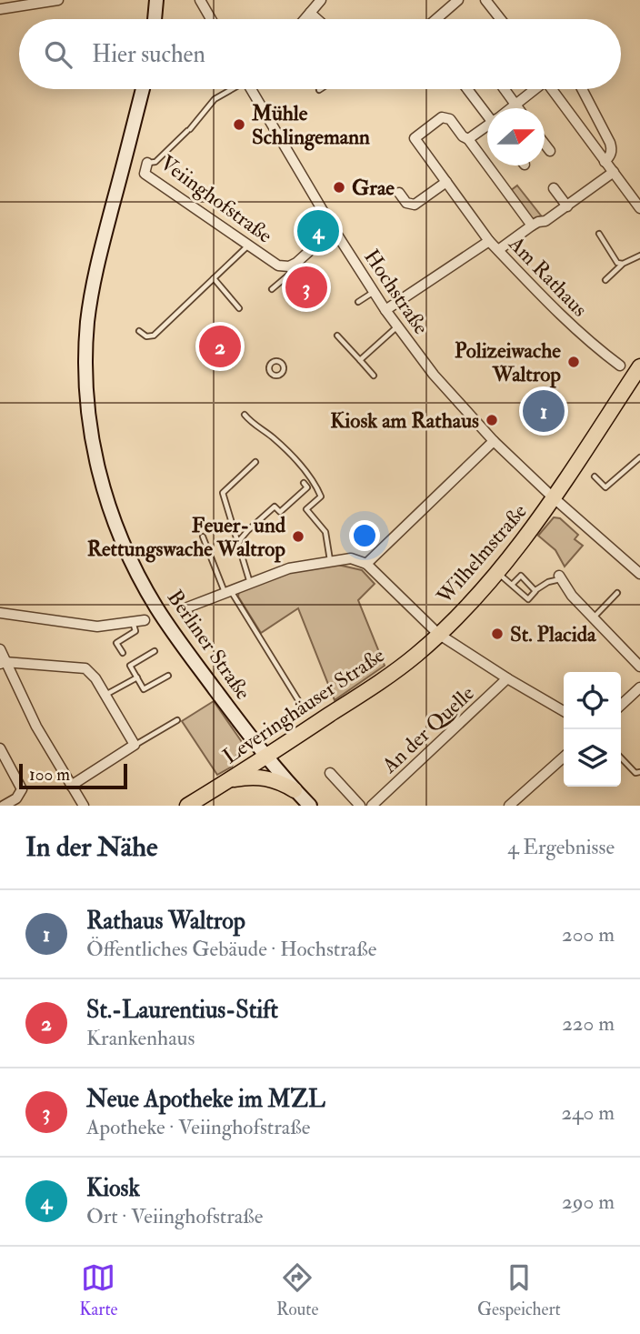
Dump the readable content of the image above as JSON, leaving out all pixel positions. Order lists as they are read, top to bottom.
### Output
{
  "streets": {
    "main road": ["Wilhelmstraße", "Berliner Straße", "Leveringhäuser Straße"],
    "street": [
      "Veiinghofstraße",
      "Am Rathaus",
      "Hochstraße",
      "An der Quelle"
    ]
  },
  "crossings": [
    ["Am Rathaus", "Hochstraße"],
    ["Hochstraße", "Wilhelmstraße"],
    ["Wilhelmstraße", "Leveringhäuser Straße"],
    ["Berliner Straße", "Leveringhäuser Straße"]
  ],
  "places": [
    "Mühle Schlingemann",
    "Grae",
    "Polizeiwache Waltrop",
    "Kiosk am Rathaus",
    "Feuer- und Rettungswache Waltrop",
    "St. Placida"
  ],
  "scale_bar": "100 m",
  "north": "right",
  "page": {
    "search": "Hier suchen",
    "pins": [
      "4",
      "3",
      "2",
      "1"
    ],
    "scale": "100 m",
    "heading": ["In der Nähe", "4 Ergebnisse"],
    "list": [
      {
        "mark": "1",
        "name": "Rathaus Waltrop",
        "note": "Öffentliches Gebäude · Hochstraße",
        "value": "200 m"
      },
      {
        "mark": "2",
        "name": "St.-Laurentius-Stift",
        "note": "Krankenhaus",
        "value": "220 m"
      },
      {
        "mark": "3",
        "name": "Neue Apotheke im MZL",
        "note": "Apotheke · Veiinghofstraße",
        "value": "240 m"
      },
      {
        "mark": "4",
        "name": "Kiosk",
        "note": "Ort · Veiinghofstraße",
        "value": "290 m"
      }
    ],
    "nav": ["Karte", "Route", "Gespeichert"]
  }
}
